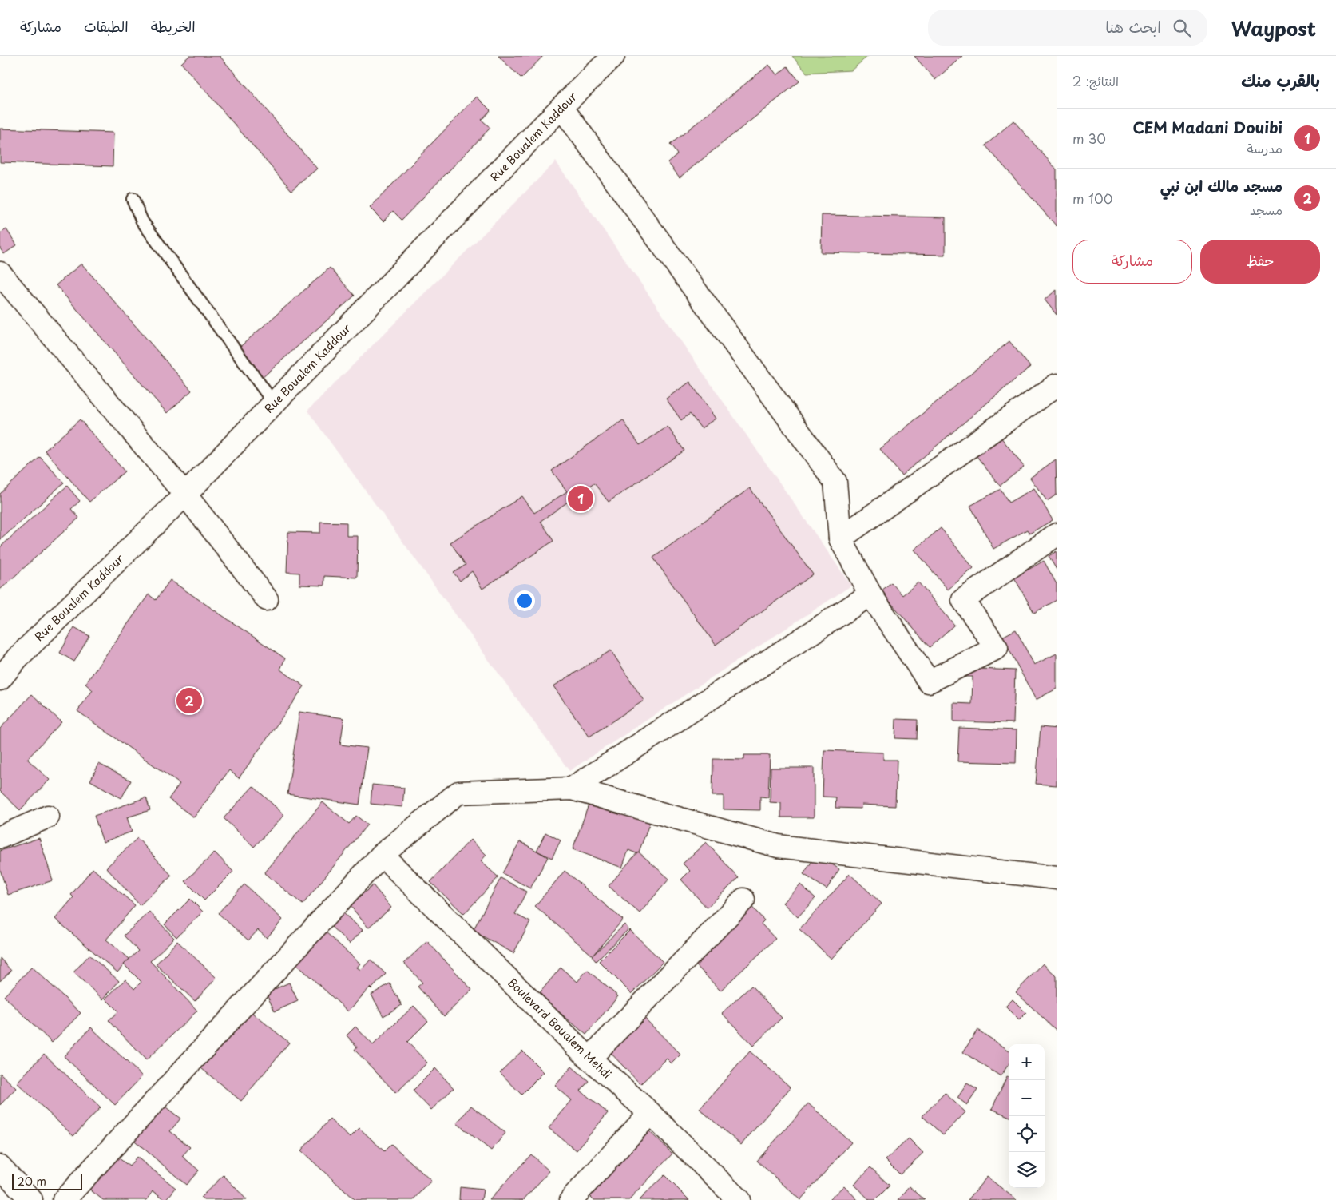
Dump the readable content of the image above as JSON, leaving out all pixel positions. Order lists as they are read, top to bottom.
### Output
{
  "streets": {
    "street": ["Rue Boualem Kaddour", "Boulevard Boualem Mehdi"]
  },
  "scale_bar": "20 m",
  "page": {
    "header": "Waypost",
    "search": "ابحث هنا",
    "nav": ["الخريطة", "الطبقات", "مشاركة"],
    "heading": ["بالقرب منك", "النتائج: 2"],
    "list": [
      {
        "mark": "1",
        "name": "CEM Madani Douibi",
        "note": "مدرسة",
        "value": "30 m"
      },
      {
        "mark": "2",
        "name": "مسجد مالك ابن نبي",
        "note": "مسجد",
        "value": "100 m"
      }
    ],
    "buttons": ["حفظ", "مشاركة"],
    "pins": ["1", "2"],
    "map_buttons": ["+", "−"],
    "scale": "20 m"
  }
}
